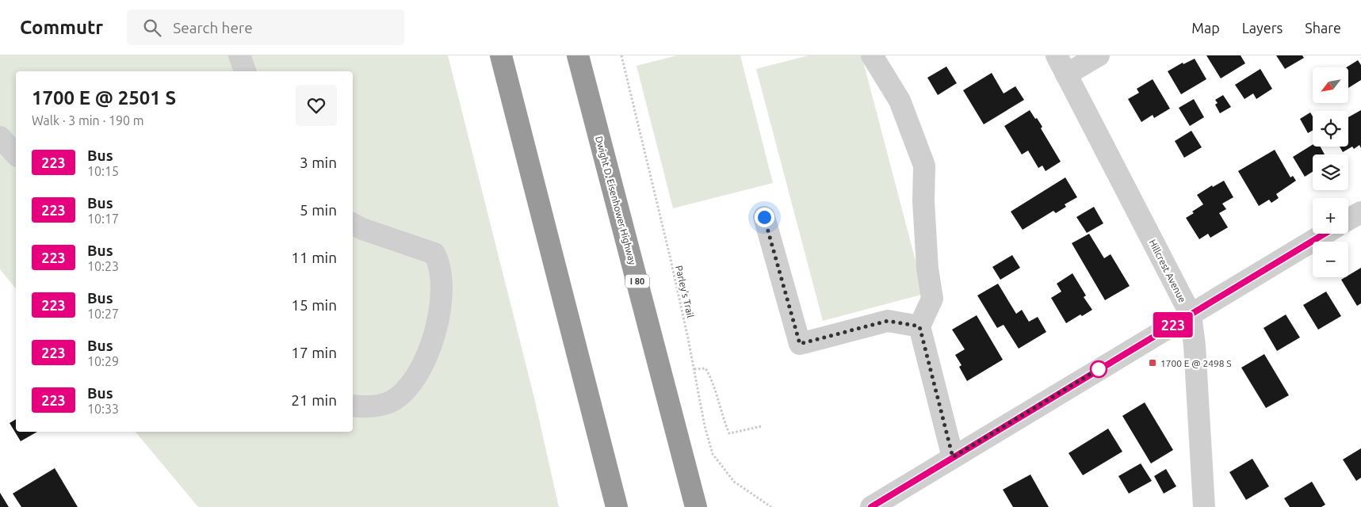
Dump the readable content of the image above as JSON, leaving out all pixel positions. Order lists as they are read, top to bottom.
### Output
{
  "streets": {
    "highway": ["Dwight D. Eisenhower Highway", "I 80"],
    "street": ["Hillcrest Avenue"],
    "path": ["Parley's Trail"]
  },
  "places": {
    "transit": ["1700 E @ 2498 S"]
  },
  "lines": ["bus line 223"],
  "north": "bottom left",
  "page": {
    "header": "Commutr",
    "search": "Search here",
    "nav": ["Map", "Layers", "Share"],
    "on_map": "223",
    "map_buttons": ["+", "−"],
    "heading": ["1700 E @ 2501 S", "Walk · 3 min · 190 m"],
    "list": [
      {
        "mark": "223",
        "name": "Bus",
        "note": "10:15",
        "value": "3 min"
      },
      {
        "mark": "223",
        "name": "Bus",
        "note": "10:17",
        "value": "5 min"
      },
      {
        "mark": "223",
        "name": "Bus",
        "note": "10:23",
        "value": "11 min"
      },
      {
        "mark": "223",
        "name": "Bus",
        "note": "10:27",
        "value": "15 min"
      },
      {
        "mark": "223",
        "name": "Bus",
        "note": "10:29",
        "value": "17 min"
      },
      {
        "mark": "223",
        "name": "Bus",
        "note": "10:33",
        "value": "21 min"
      }
    ]
  }
}
